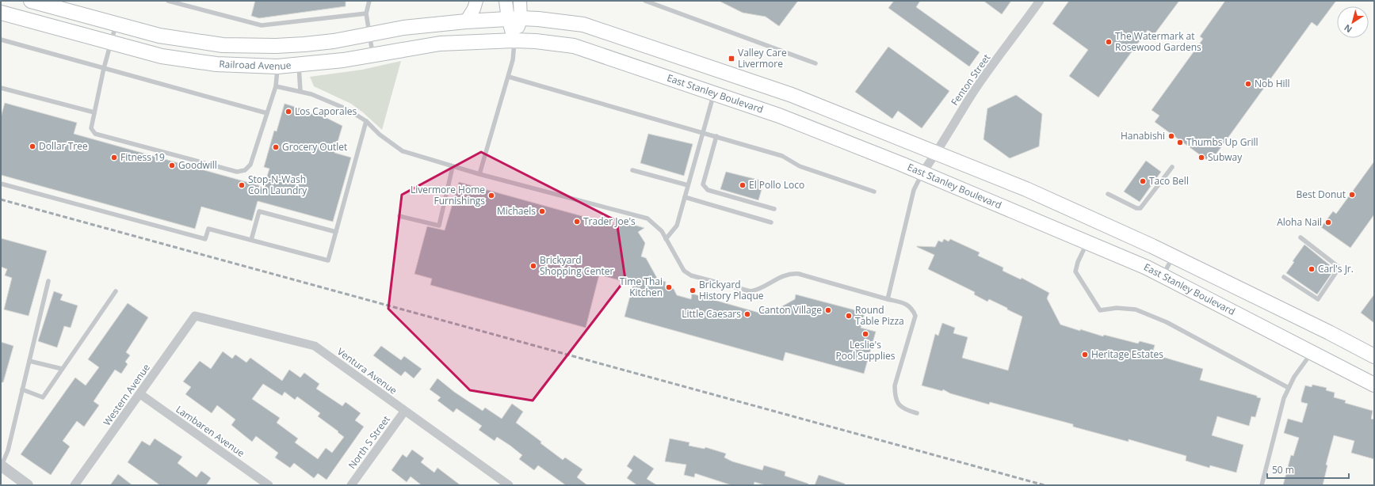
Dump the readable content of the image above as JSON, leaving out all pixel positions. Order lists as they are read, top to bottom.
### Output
{
  "streets": {
    "main road": ["Railroad Avenue", "East Stanley Boulevard"],
    "street": [
      "Fenton Street",
      "Ventura Avenue",
      "Western Avenue",
      "Lambaren Avenue",
      "North S Street"
    ]
  },
  "crossings": [
    ["Railroad Avenue", "East Stanley Boulevard"],
    ["Fenton Street", "East Stanley Boulevard"],
    ["Ventura Avenue", "Western Avenue"],
    ["Ventura Avenue", "North S Street"],
    ["Western Avenue", "Lambaren Avenue"]
  ],
  "places": {
    "other": [
      "The Watermark at Rosewood Gardens",
      "Nob Hill",
      "Los Caporales",
      "Hanabishi",
      "Thumbs Up Grill",
      "Dollar Tree",
      "Grocery Outlet",
      "Fitness 19",
      "Subway",
      "Goodwill",
      "Taco Bell",
      "Stop-N-Wash Coin Laundry",
      "El Pollo Loco",
      "Best Donut",
      "Livermore Home Furnishings",
      "Michaels",
      "Trader Joe's",
      "Aloha Nail",
      "Brickyard Shopping Center",
      "Carl's Jr.",
      "Time Thai Kitchen",
      "Brickyard History Plaque",
      "Canton Village",
      "Little Caesars",
      "Round Table Pizza",
      "Leslie's Pool Supplies",
      "Heritage Estates"
    ],
    "transit": ["Valley Care Livermore"]
  },
  "scale_bar": "50 m",
  "north": "bottom left"
}
